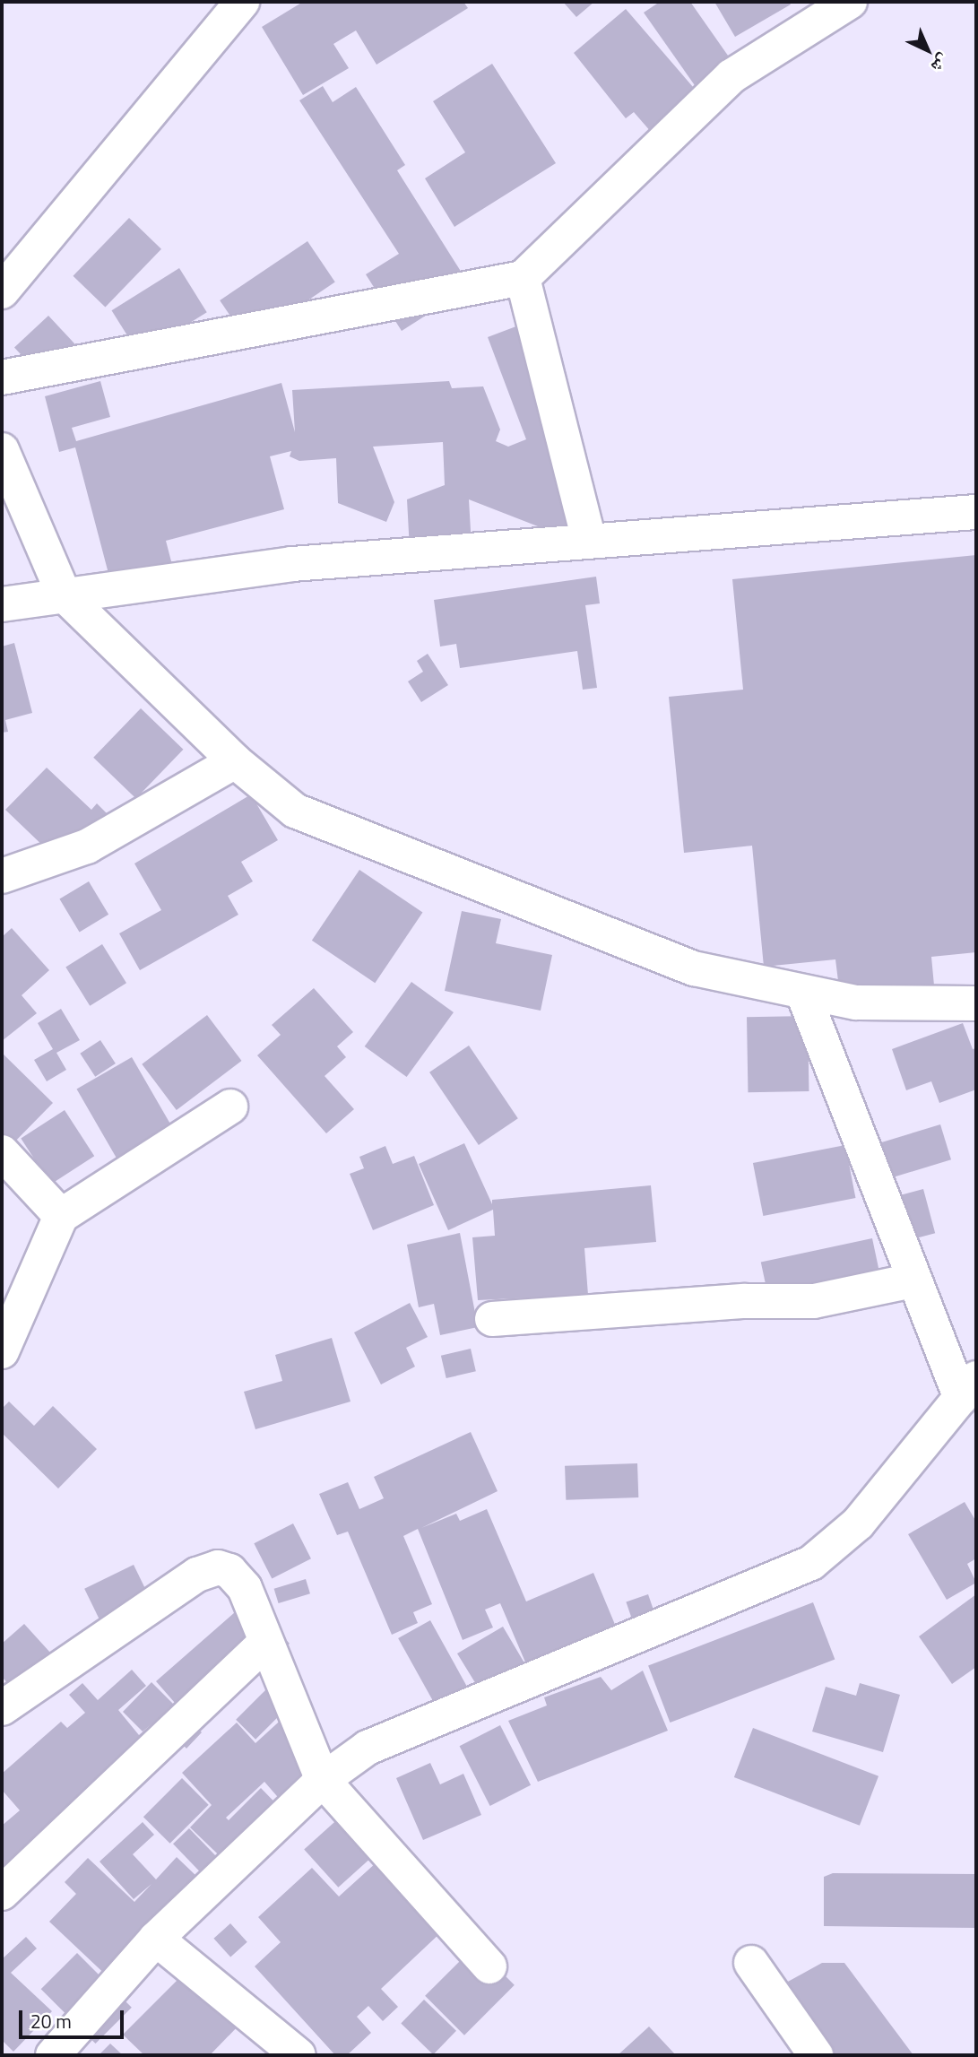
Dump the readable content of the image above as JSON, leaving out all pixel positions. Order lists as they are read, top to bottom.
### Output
{
  "scale_bar": "20 m",
  "north": "bottom right"
}
